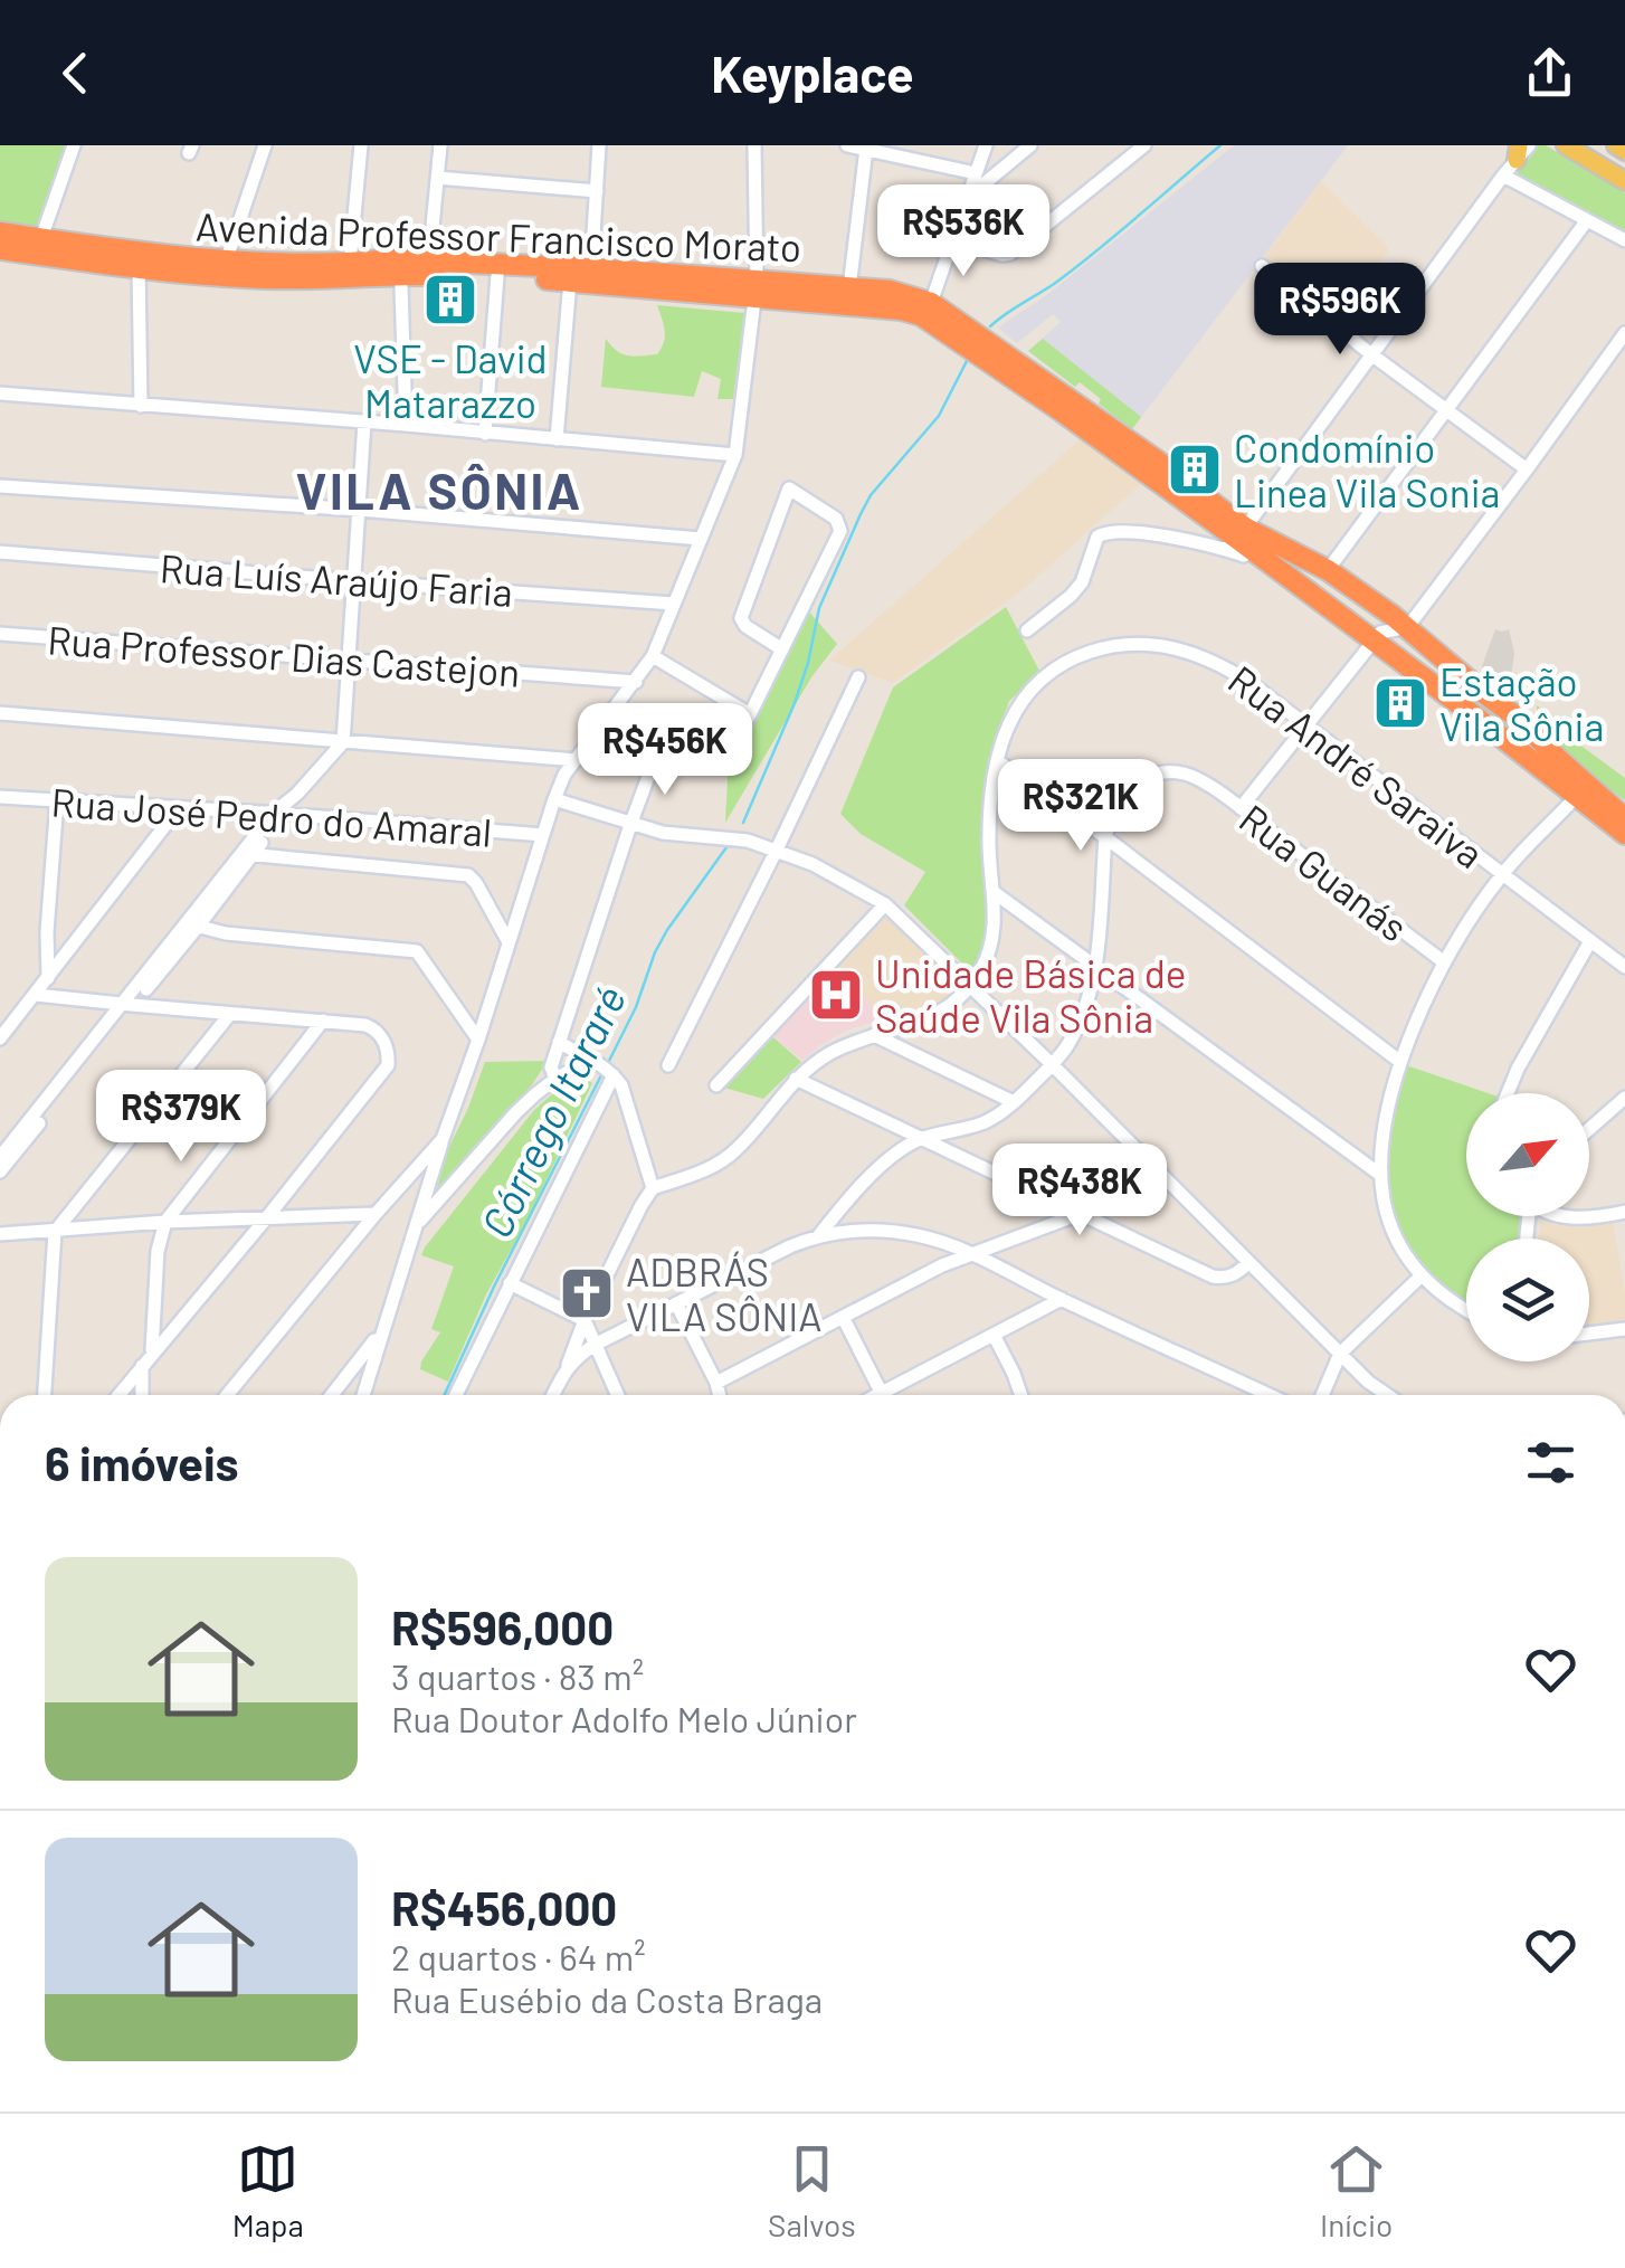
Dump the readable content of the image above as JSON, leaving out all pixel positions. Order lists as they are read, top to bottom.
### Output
{
  "streets": {
    "highway": ["Avenida Professor Francisco Morato"],
    "street": [
      "Rua Luís Araújo Faria",
      "Rua Professor Dias Castejon",
      "Rua André Saraiva",
      "Rua José Pedro do Amaral",
      "Rua Guanás"
    ]
  },
  "districts": ["VILA SÔNIA"],
  "water": ["Córrego Itararé"],
  "places": {
    "building": ["VSE - David Matarazzo", "Condomínio Linea Vila Sonia", "Estação Vila Sônia"],
    "hospital": ["Unidade Básica de Saúde Vila Sônia"],
    "church": ["ADBRÁS VILA SÔNIA"]
  },
  "north": "top right",
  "page": {
    "header": "Keyplace",
    "price": [
      "R$536K",
      "R$596K",
      "R$456K",
      "R$321K",
      "R$379K",
      "R$438K"
    ],
    "heading": "6 imóveis",
    "list": [
      {
        "name": "R$596,000",
        "note": "3 quartos · 83 m² · Rua Doutor Adolfo Melo Júnior"
      },
      {
        "name": "R$456,000",
        "note": "2 quartos · 64 m² · Rua Eusébio da Costa Braga"
      }
    ],
    "tabs": ["Mapa", "Salvos", "Início"]
  }
}
